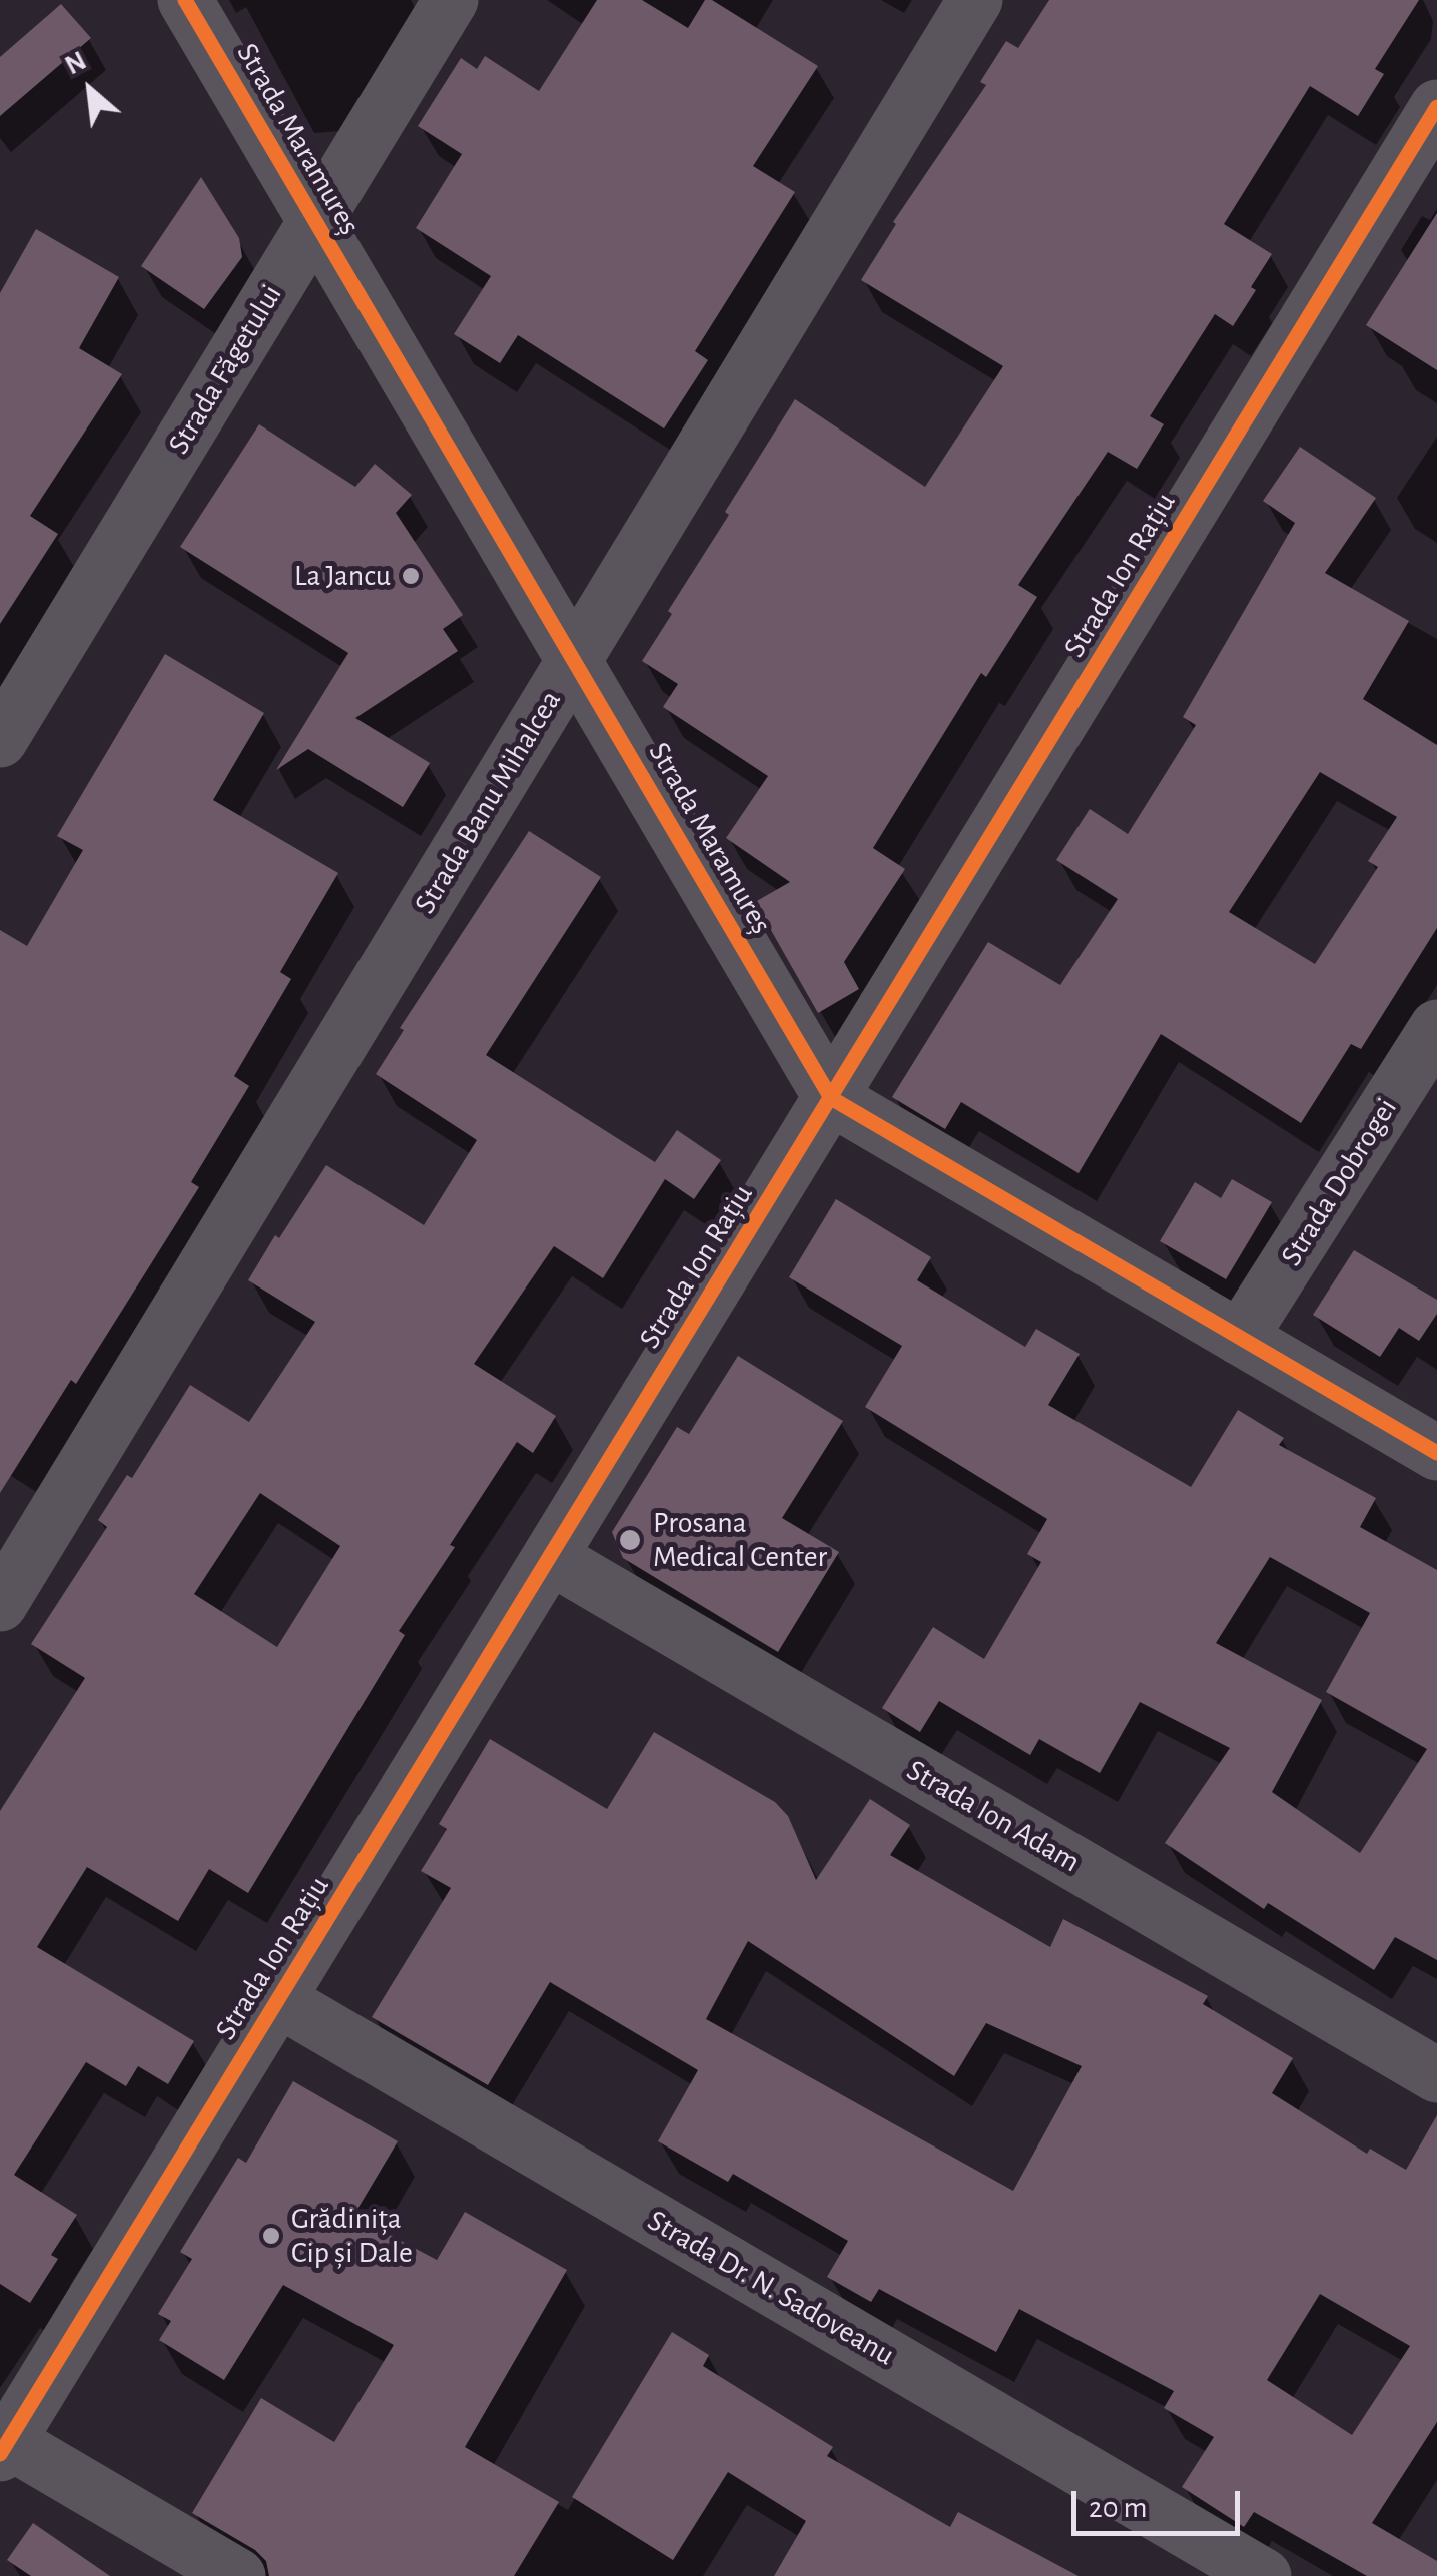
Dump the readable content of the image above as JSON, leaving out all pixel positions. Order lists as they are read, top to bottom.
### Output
{
  "streets": {
    "street": [
      "Strada Maramureș",
      "Strada Făgetului",
      "Strada Ion Rațiu",
      "Strada Banu Mihalcea",
      "Strada Dobrogei",
      "Strada Ion Adam",
      "Strada Dr. N. Sadoveanu"
    ]
  },
  "crossings": [
    ["Strada Maramureș", "Strada Făgetului"],
    ["Strada Maramureș", "Strada Ion Rațiu"],
    ["Strada Maramureș", "Strada Banu Mihalcea"],
    ["Strada Maramureș", "Strada Dobrogei"],
    ["Strada Ion Rațiu", "Strada Ion Adam"],
    ["Strada Ion Rațiu", "Strada Dr. N. Sadoveanu"]
  ],
  "places": ["La Jancu", "Prosana Medical Center", "Grădinița Cip și Dale"],
  "scale_bar": "20 m",
  "north": "top left"
}
